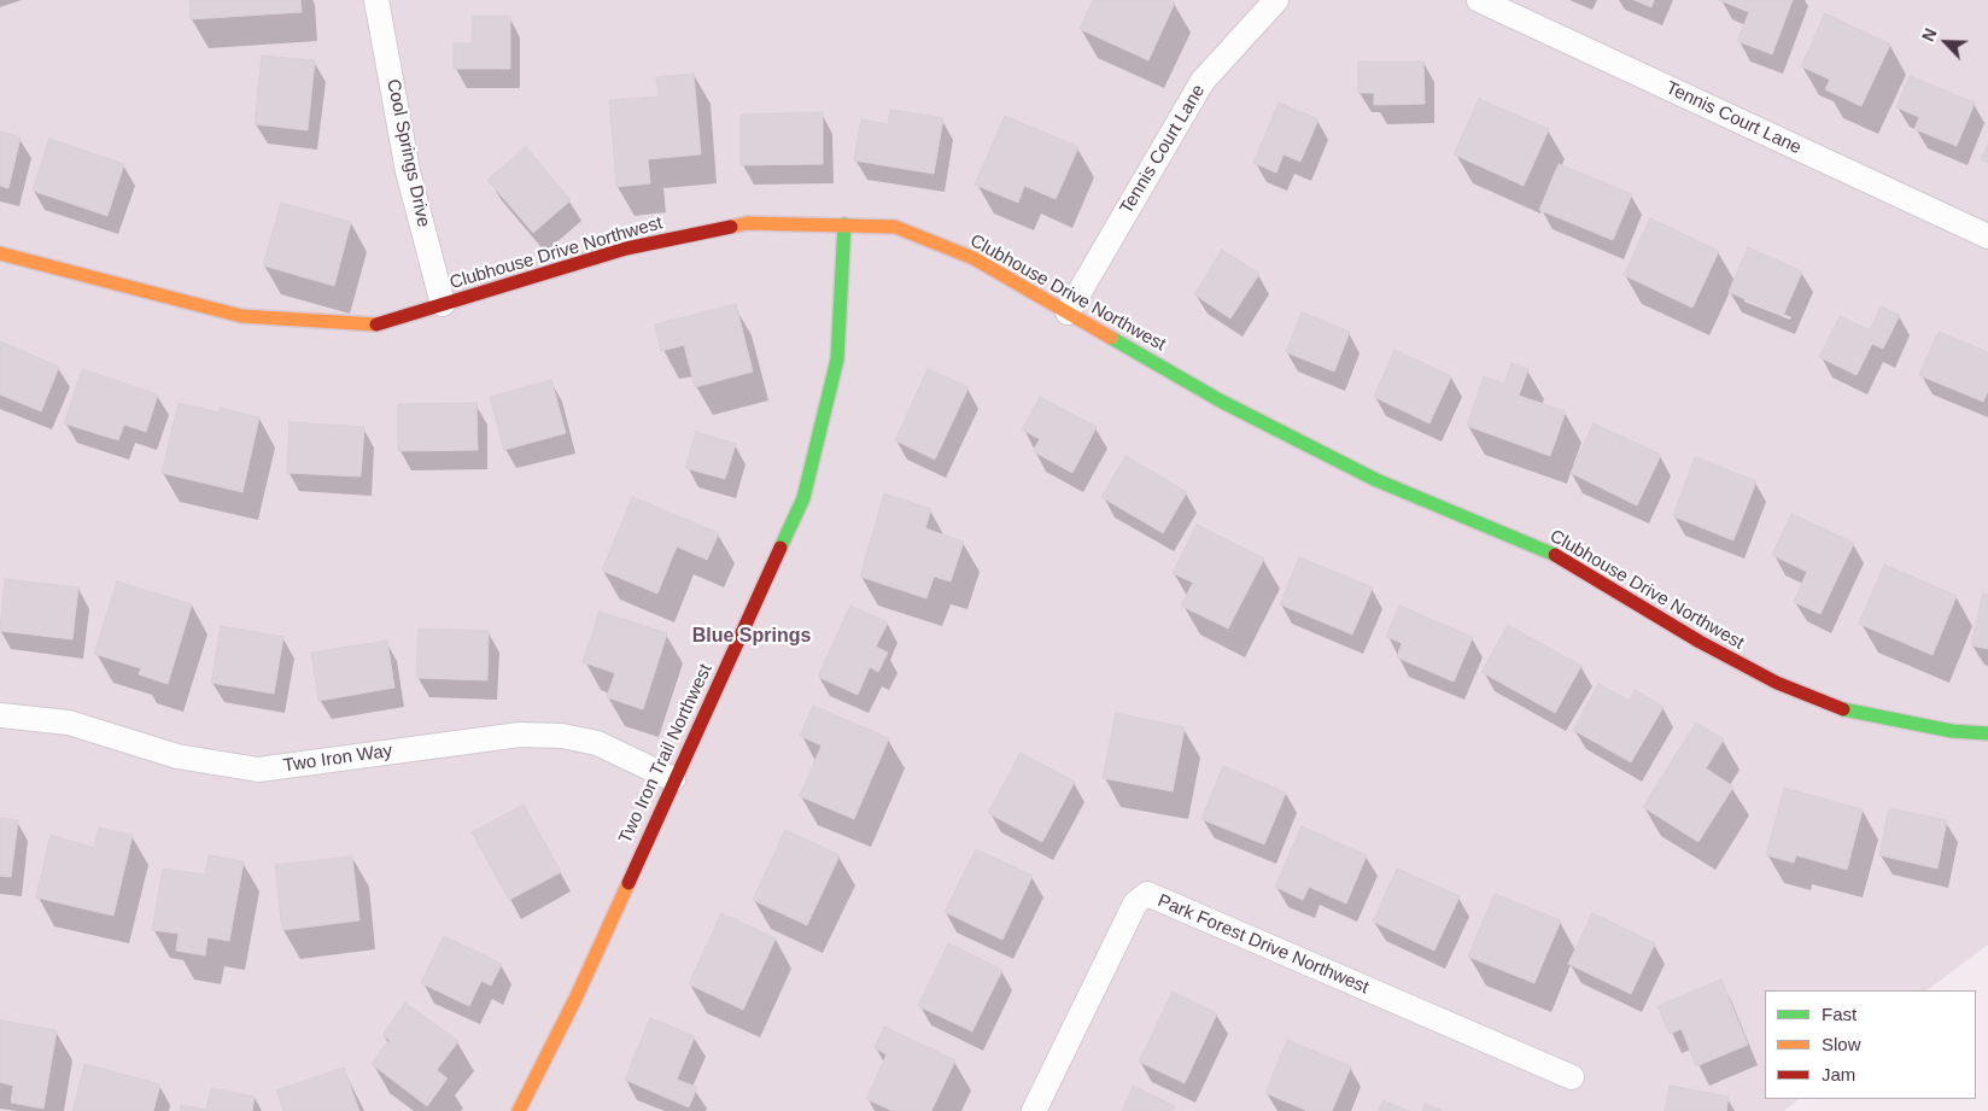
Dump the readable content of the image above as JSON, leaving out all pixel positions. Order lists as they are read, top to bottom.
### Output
{
  "streets": {
    "street": [
      "Tennis Court Lane",
      "Cool Springs Drive",
      "Clubhouse Drive Northwest",
      "Two Iron Trail Northwest",
      "Two Iron Way",
      "Park Forest Drive Northwest"
    ]
  },
  "crossings": [
    ["Tennis Court Lane", "Clubhouse Drive Northwest"],
    ["Cool Springs Drive", "Clubhouse Drive Northwest"],
    ["Clubhouse Drive Northwest", "Two Iron Trail Northwest"],
    ["Two Iron Trail Northwest", "Two Iron Way"]
  ],
  "districts": ["Blue Springs"],
  "legend": ["Fast", "Slow", "Jam"],
  "north": "top left"
}
